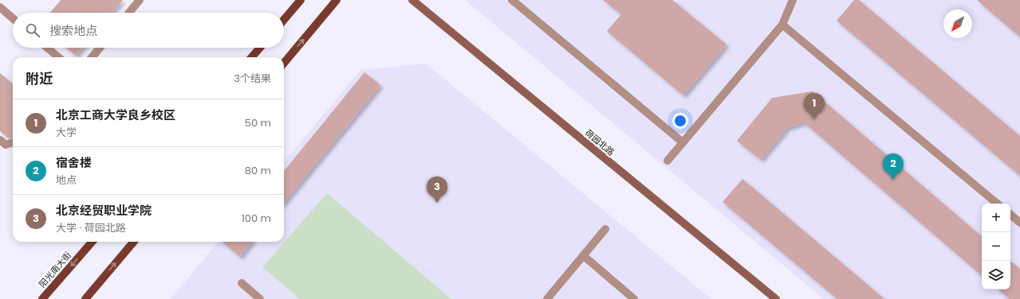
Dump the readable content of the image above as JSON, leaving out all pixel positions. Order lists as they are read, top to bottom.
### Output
{
  "streets": {
    "main road": ["阳光南大街"],
    "street": ["荷园北路"]
  },
  "north": "bottom left",
  "page": {
    "search": "搜索地点",
    "heading": ["附近", "3个结果"],
    "pins": ["1", "2", "3"],
    "list": [
      {
        "mark": "1",
        "name": "北京工商大学良乡校区",
        "note": "大学",
        "value": "50 m"
      },
      {
        "mark": "2",
        "name": "宿舍楼",
        "note": "地点",
        "value": "80 m"
      },
      {
        "mark": "3",
        "name": "北京经贸职业学院",
        "note": "大学 · 荷园北路",
        "value": "100 m"
      }
    ],
    "map_buttons": ["+", "−"]
  }
}
